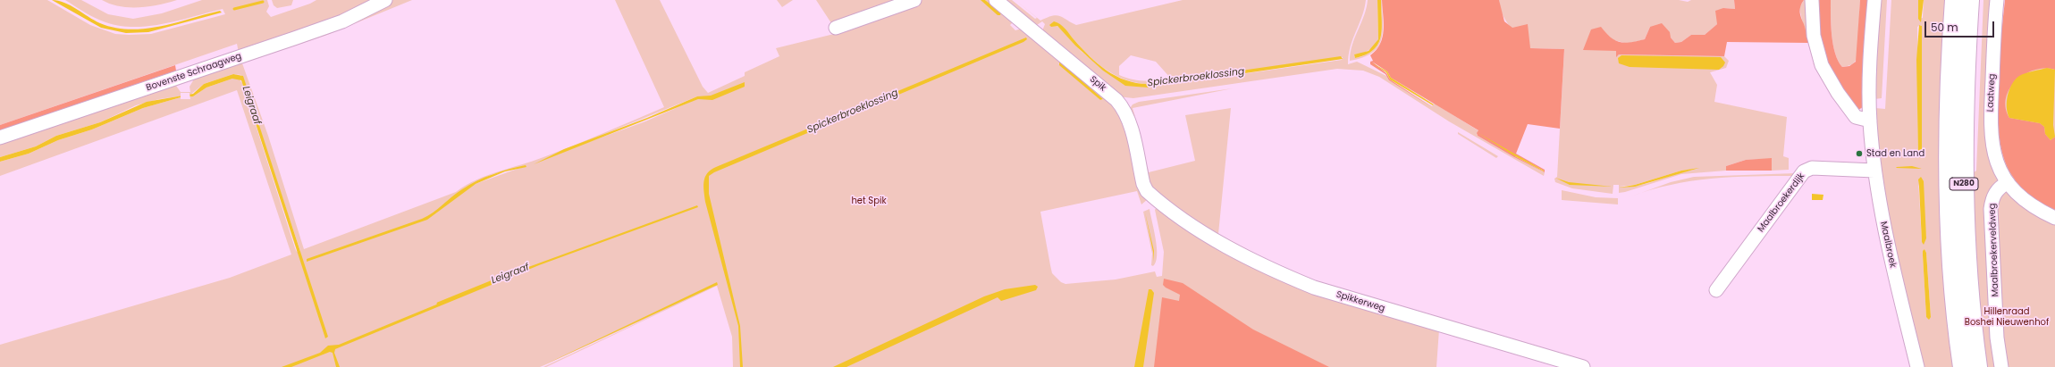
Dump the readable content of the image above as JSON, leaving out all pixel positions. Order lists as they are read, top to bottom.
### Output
{
  "streets": {
    "highway": ["N280"],
    "street": [
      "Bovenste Schraagweg",
      "Spik",
      "Laatweg",
      "Maalbroekerdijk",
      "Maalbroek",
      "Maalbroekerveldweg",
      "Spikkerweg"
    ]
  },
  "crossings": [
    ["Spik", "Spikkerweg"],
    ["Laatweg", "Maalbroekerveldweg"],
    ["Maalbroekerdijk", "Maalbroek"]
  ],
  "water": ["Spickerbroeklossing", "Leigraaf"],
  "parks": ["het Spik", "Hillenraad Boshei Nieuwenhof"],
  "places": ["Stad en Land"],
  "scale_bar": "50 m"
}
